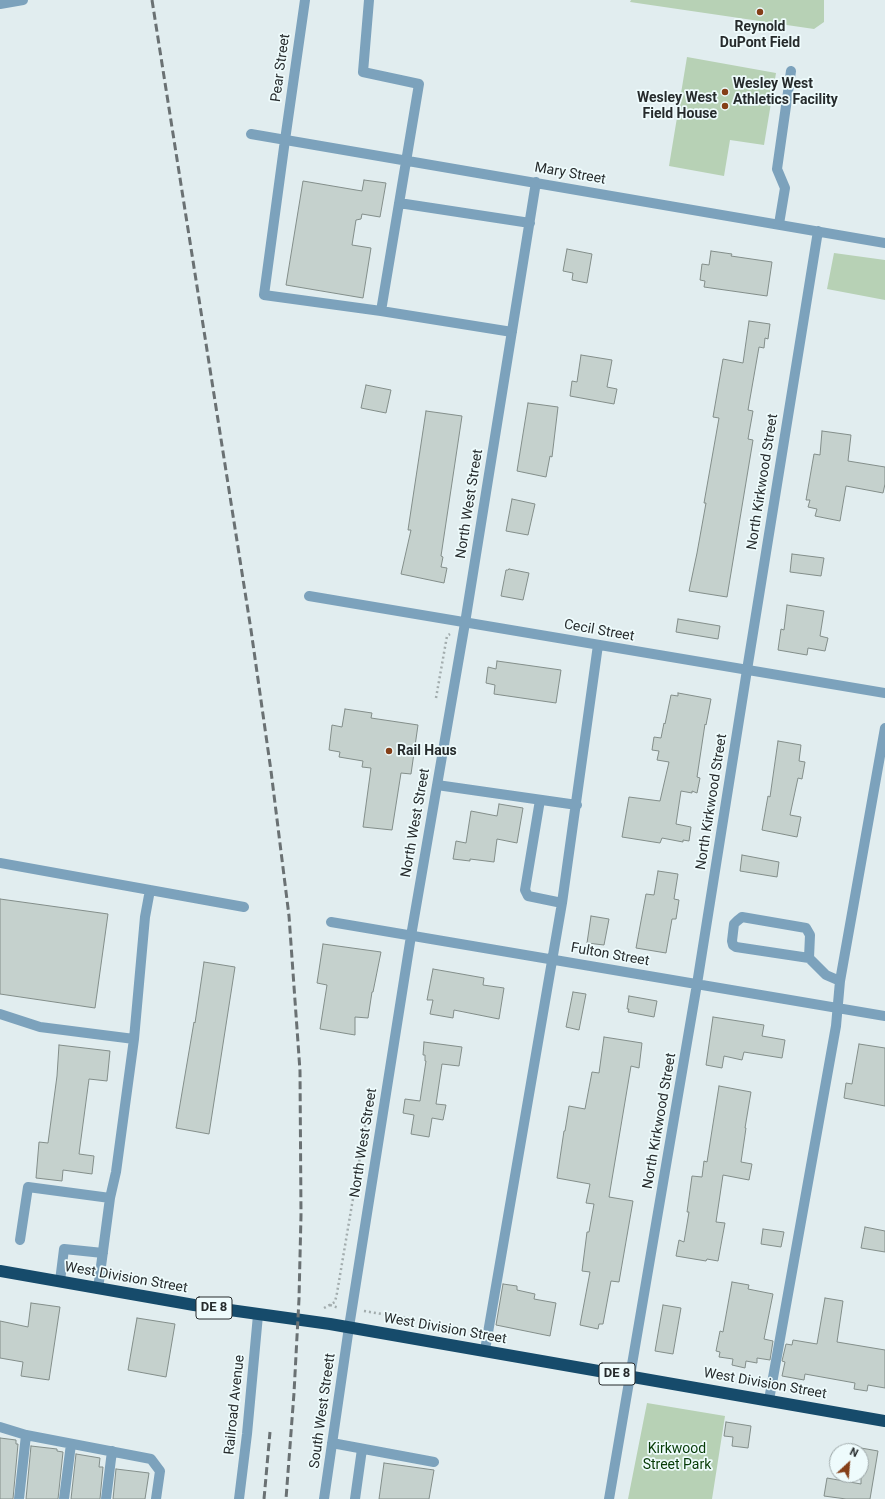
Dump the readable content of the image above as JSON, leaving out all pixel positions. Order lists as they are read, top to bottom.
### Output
{
  "streets": {
    "highway": ["West Division Street", "DE 8"],
    "street": [
      "Pear Street",
      "Mary Street",
      "North Kirkwood Street",
      "North West Street",
      "Cecil Street",
      "Fulton Street",
      "Railroad Avenue",
      "South West Streett"
    ]
  },
  "crossings": [
    ["Pear Street", "Mary Street"],
    ["Mary Street", "North Kirkwood Street"],
    ["Mary Street", "North West Street"],
    ["North Kirkwood Street", "Cecil Street"],
    ["North Kirkwood Street", "Fulton Street"],
    ["North Kirkwood Street", "West Division Street"],
    ["North West Street", "Cecil Street"],
    ["North West Street", "Fulton Street"],
    ["North West Street", "West Division Street"],
    ["North West Street", "South West Streett"],
    ["West Division Street", "Railroad Avenue"],
    ["West Division Street", "South West Streett"]
  ],
  "parks": ["Kirkwood Street Park"],
  "places": [
    "Reynold DuPont Field",
    "Wesley West Athletics Facility",
    "Wesley West Field House",
    "Rail Haus"
  ],
  "north": "top right"
}
